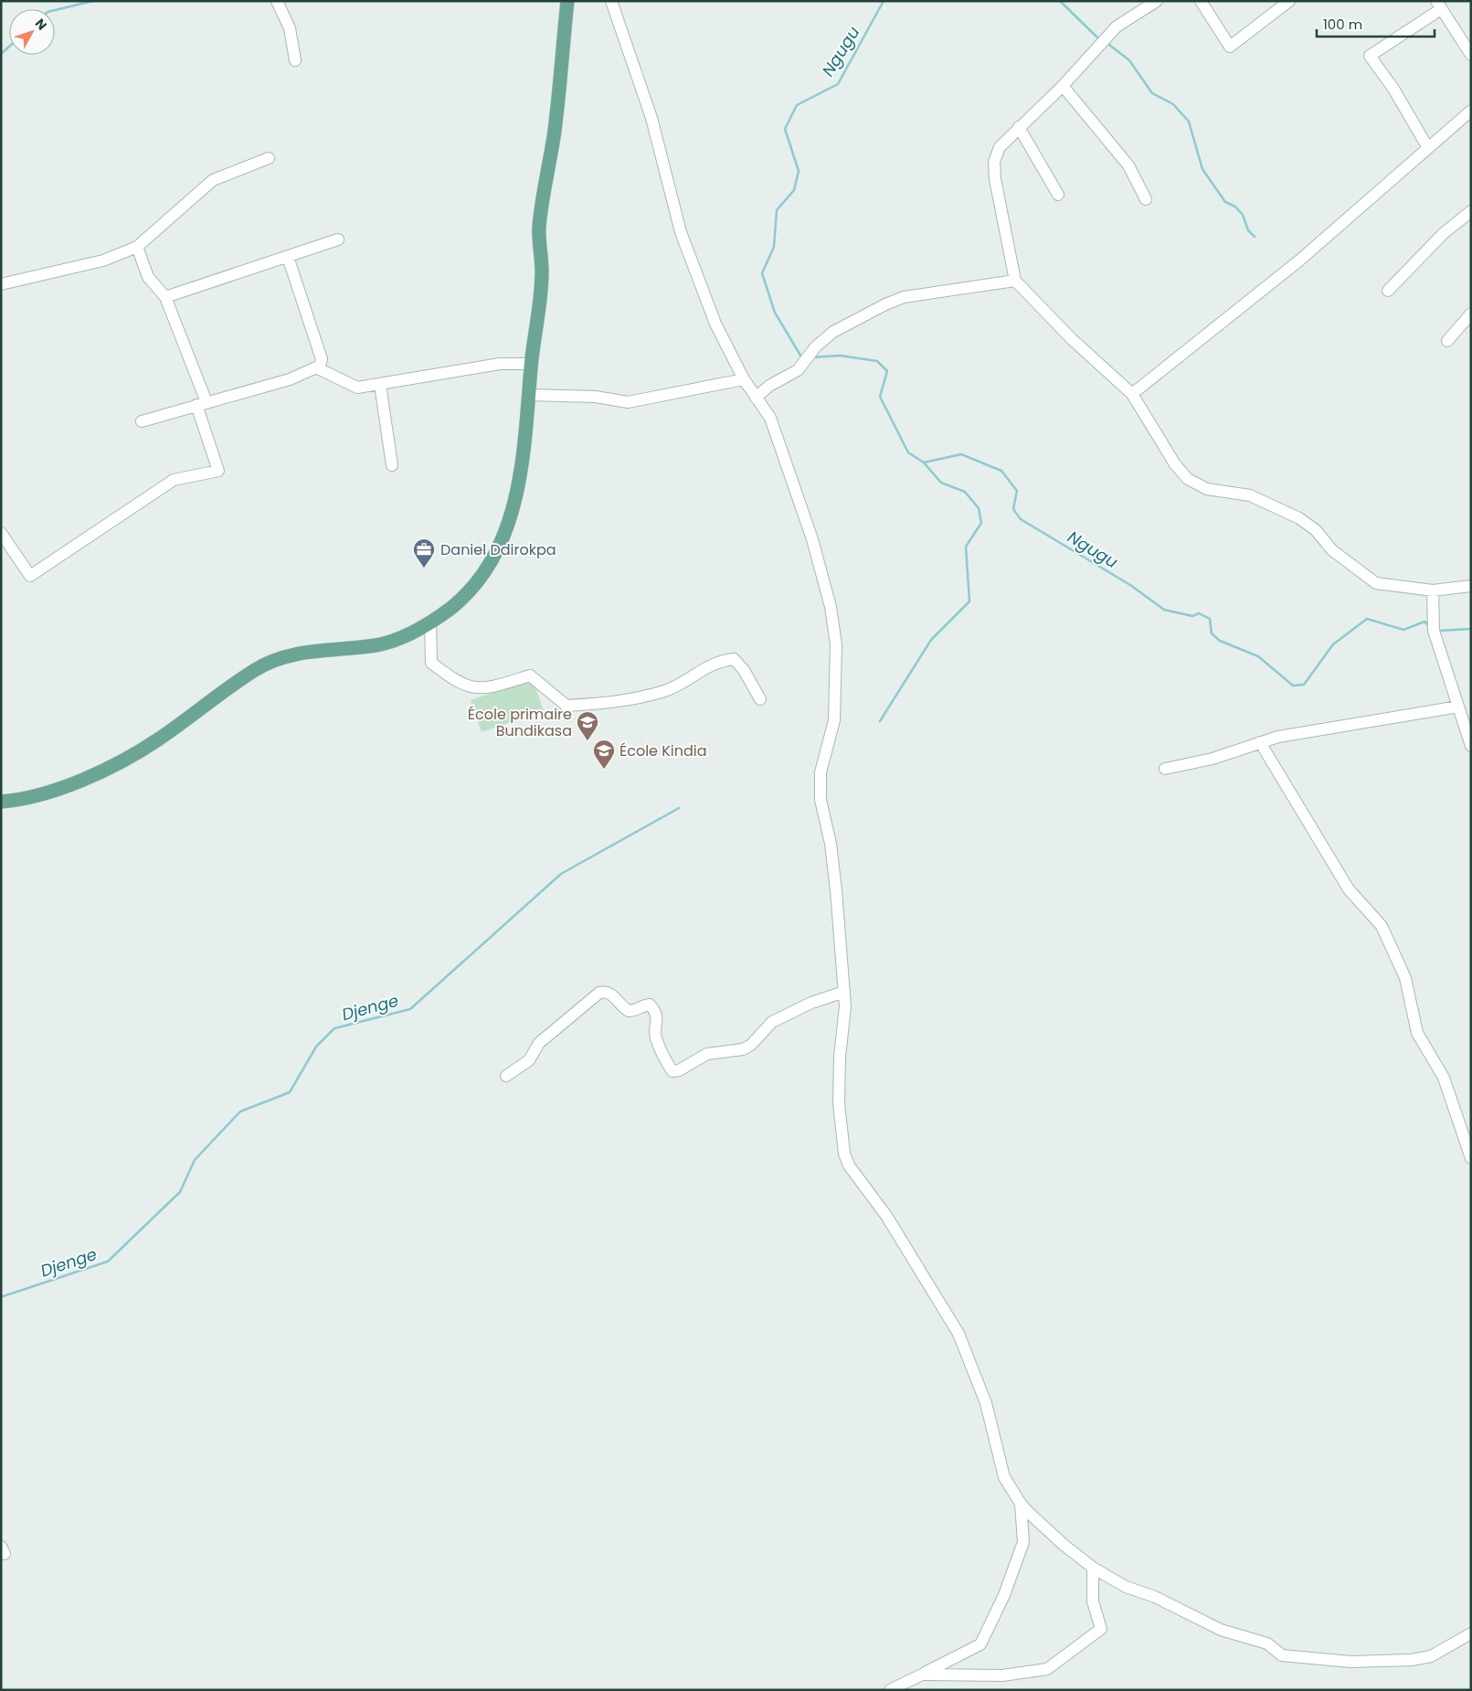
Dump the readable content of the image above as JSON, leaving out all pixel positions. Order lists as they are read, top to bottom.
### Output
{
  "water": ["Ngugu", "Djenge"],
  "places": {
    "office": ["Daniel Ddirokpa"],
    "school or university": ["École primaire Bundikasa", "École Kindia"]
  },
  "scale_bar": "100 m",
  "north": "top right"
}
